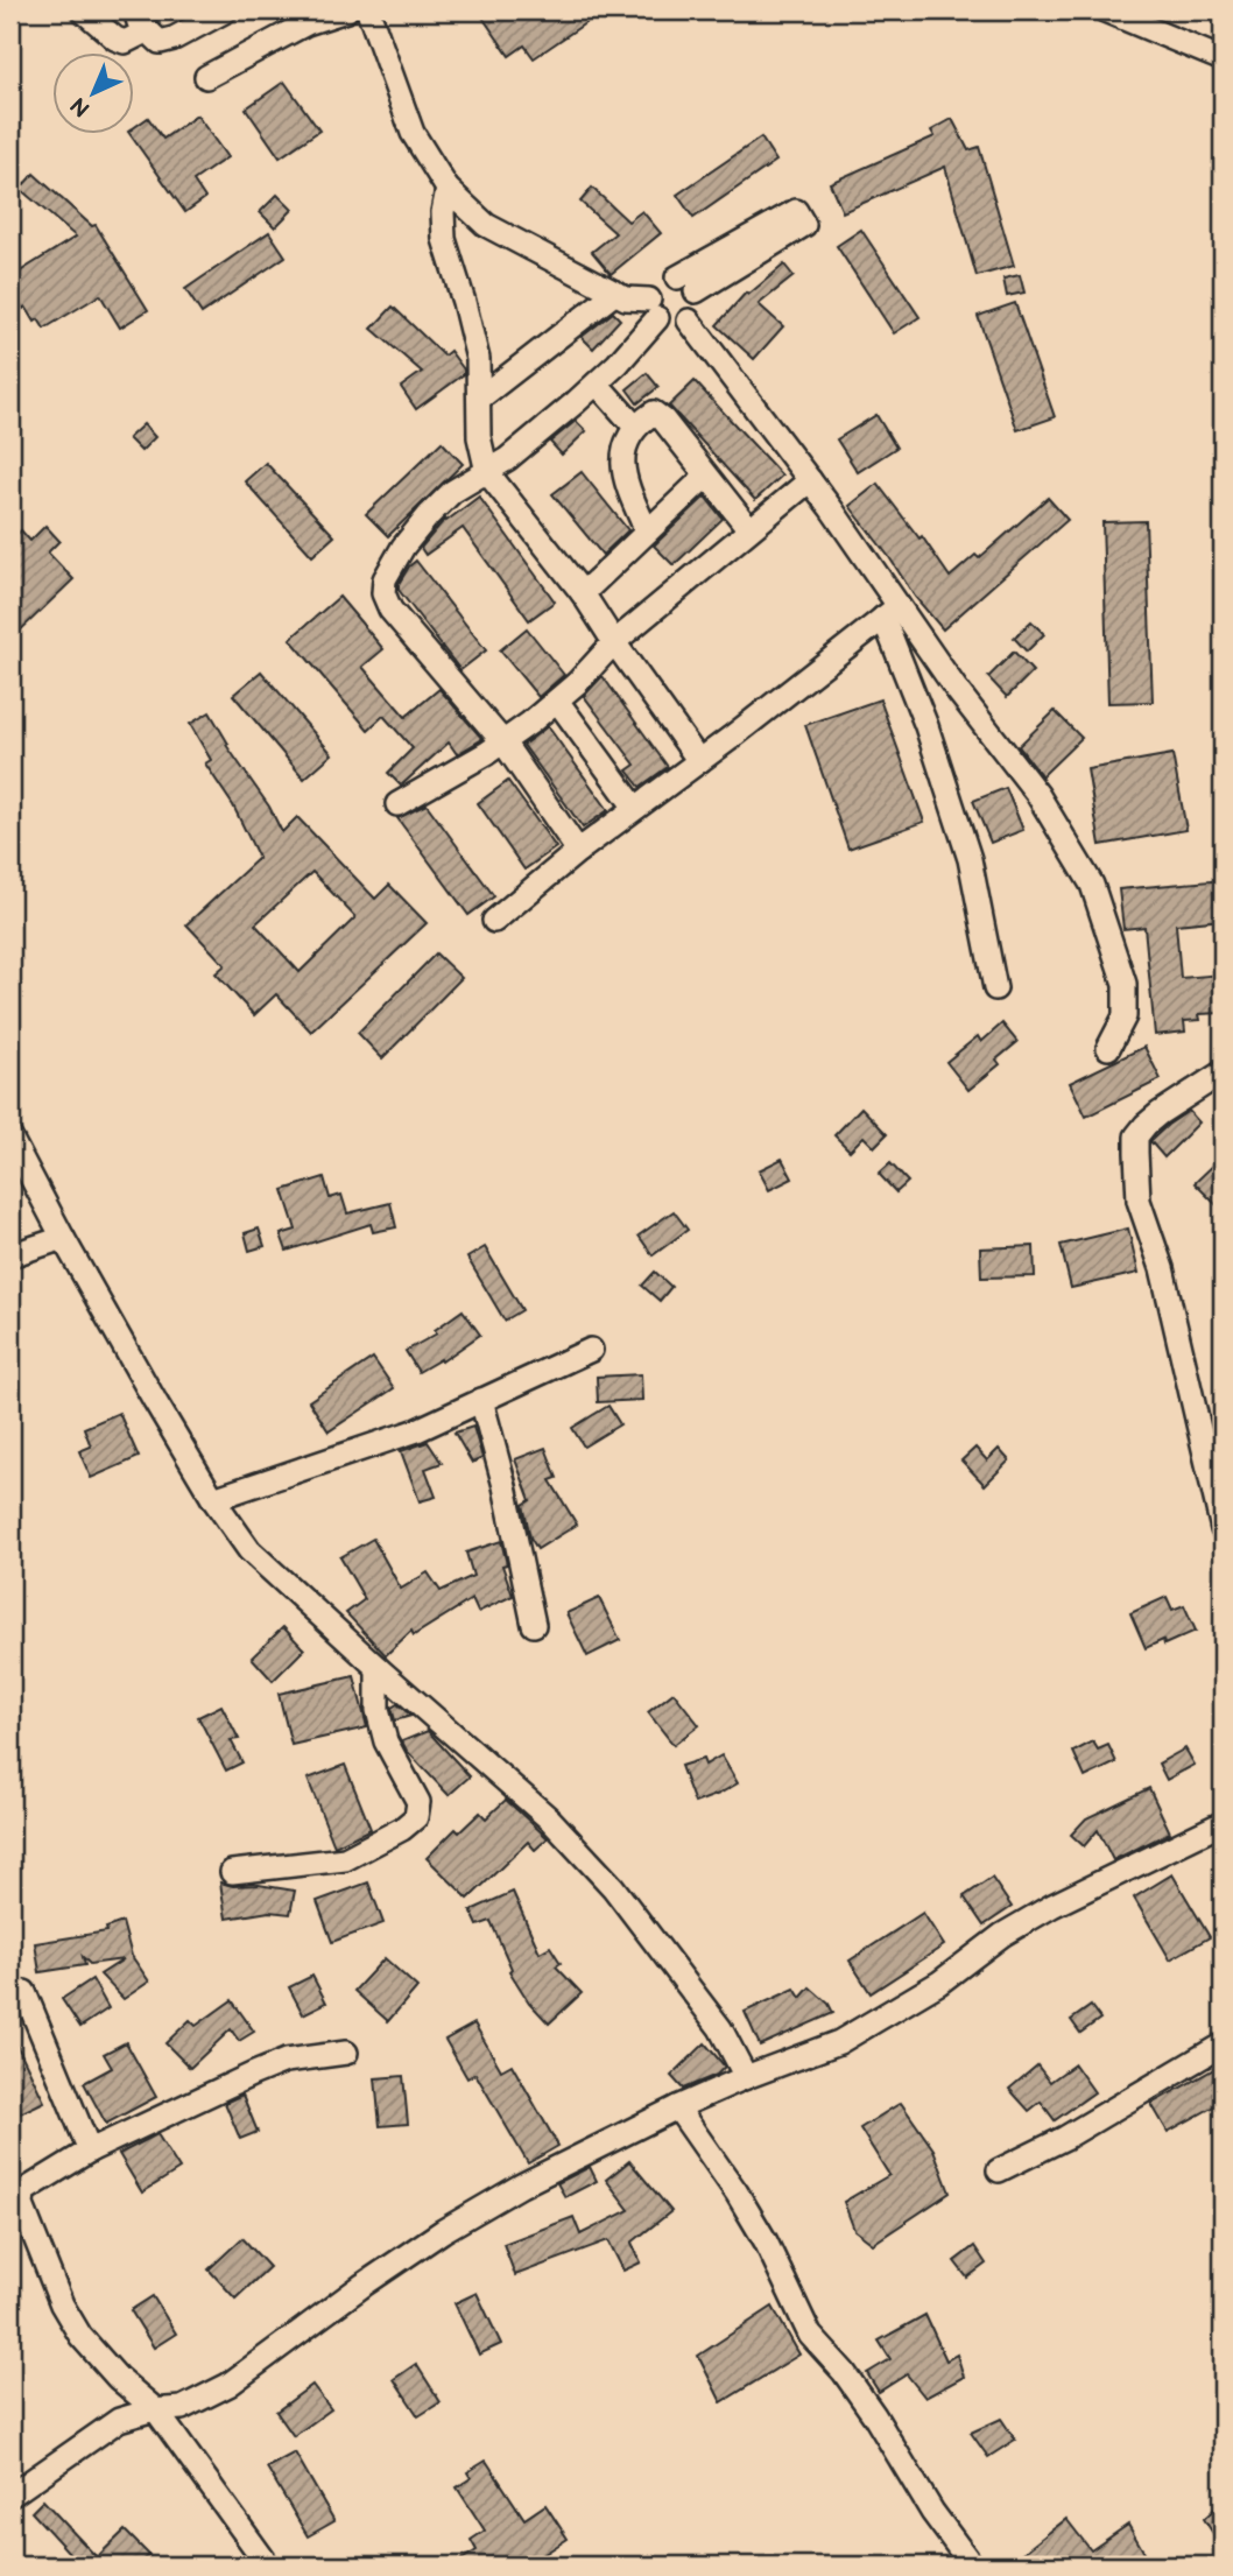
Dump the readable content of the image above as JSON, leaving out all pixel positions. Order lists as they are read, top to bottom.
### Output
{
  "north": "bottom left"
}
